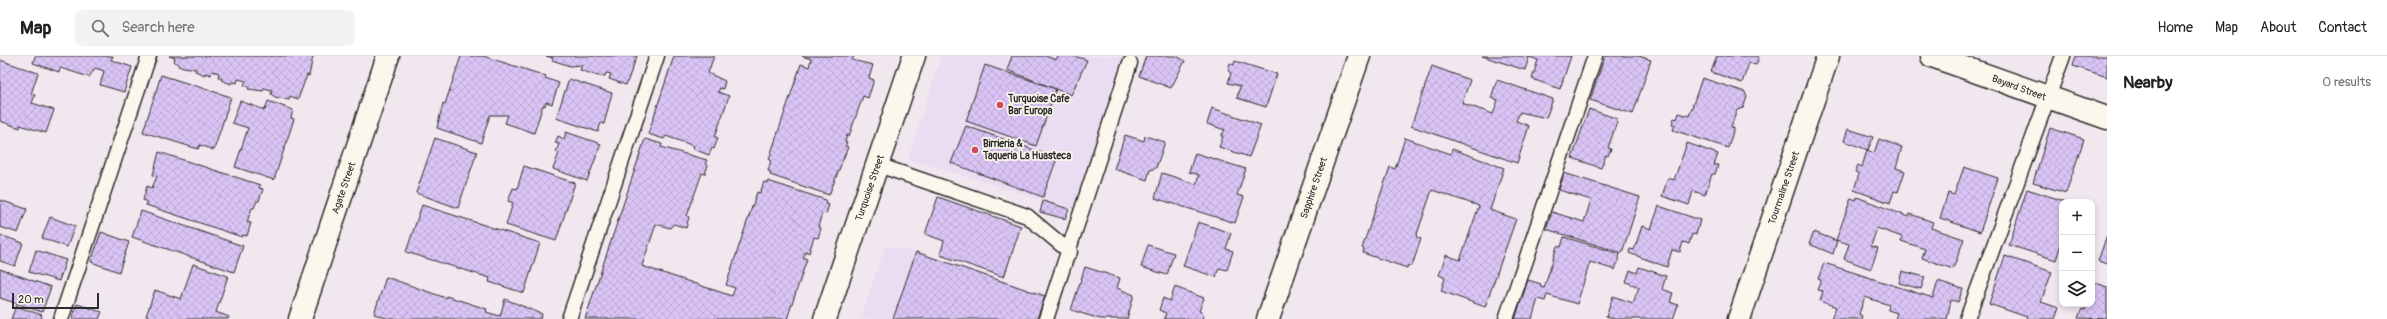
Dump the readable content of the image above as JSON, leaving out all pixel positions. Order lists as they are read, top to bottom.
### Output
{
  "streets": {
    "street": [
      "Bayard Street",
      "Agate Street",
      "Turquoise Street",
      "Sapphire Street",
      "Tourmaline Street"
    ]
  },
  "places": ["Turquoise Cafe Bar Europa", "Birrieria & Taqueria La Huasteca"],
  "scale_bar": "20 m",
  "page": {
    "header": "Map",
    "search": "Search here",
    "nav": [
      "Home",
      "Map",
      "About",
      "Contact"
    ],
    "heading": ["Nearby", "0 results"],
    "map_buttons": ["+", "−"],
    "scale": "20 m"
  }
}
